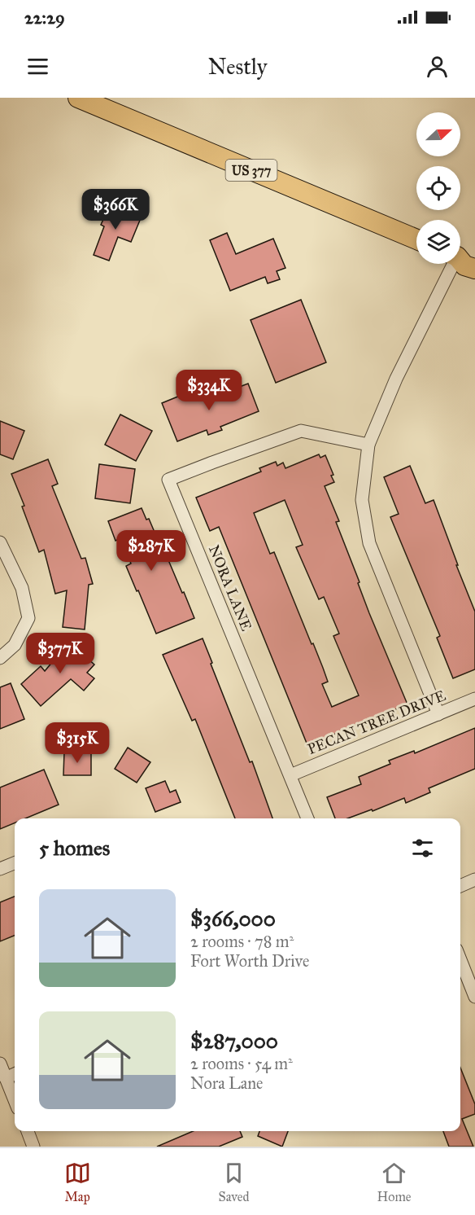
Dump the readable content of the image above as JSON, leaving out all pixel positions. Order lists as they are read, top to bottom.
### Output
{
  "streets": {
    "main road": ["US 377"],
    "street": ["NORA LANE", "PECAN TREE DRIVE"]
  },
  "crossings": [
    ["NORA LANE", "PECAN TREE DRIVE"]
  ],
  "north": "right",
  "page": {
    "status": "22:29",
    "header": "Nestly",
    "price": [
      "$366K",
      "$334K",
      "$287K",
      "$377K",
      "$315K"
    ],
    "heading": "5 homes",
    "list": [
      {
        "name": "$366,000",
        "note": "2 rooms · 78 m² · Fort Worth Drive"
      },
      {
        "name": "$287,000",
        "note": "2 rooms · 54 m² · Nora Lane"
      }
    ],
    "tabs": ["Map", "Saved", "Home"]
  }
}
